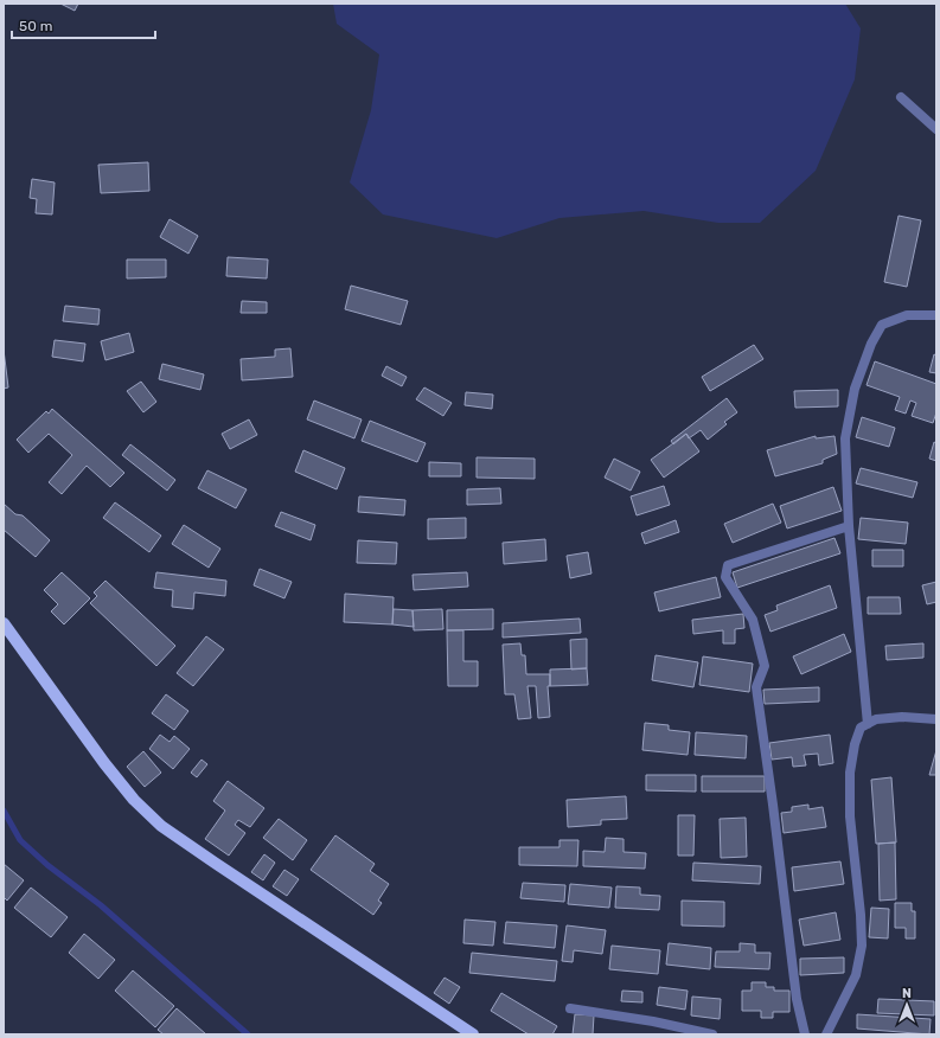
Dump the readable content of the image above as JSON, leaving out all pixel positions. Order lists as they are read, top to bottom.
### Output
{
  "scale_bar": "50 m",
  "north": "top"
}
